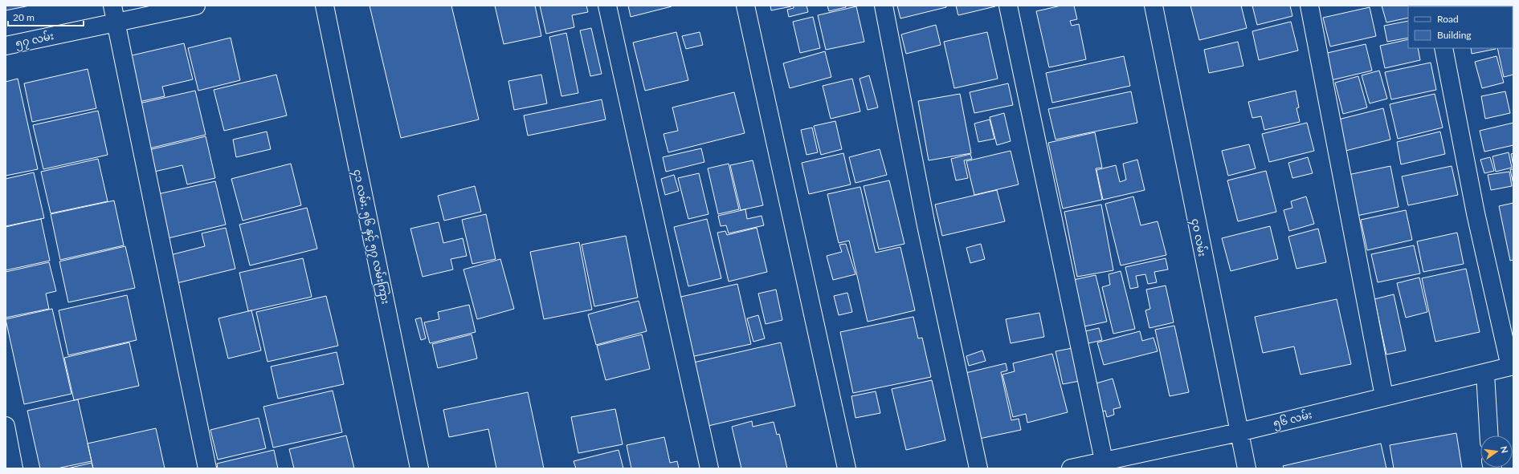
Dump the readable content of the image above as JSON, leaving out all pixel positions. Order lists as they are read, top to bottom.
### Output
{
  "streets": {
    "street": [
      "၅၇ လမ်း",
      "၄၁ လမ်း, ၅၆ နှင့် ၅၇ လမ်းကြား",
      "၄၀ လမ်း",
      "၅၆ လမ်း"
    ]
  },
  "crossings": [
    ["၄၀ လမ်း", "၅၆ လမ်း"]
  ],
  "legend": ["Road", "Building"],
  "scale_bar": "20 m",
  "north": "right"
}
